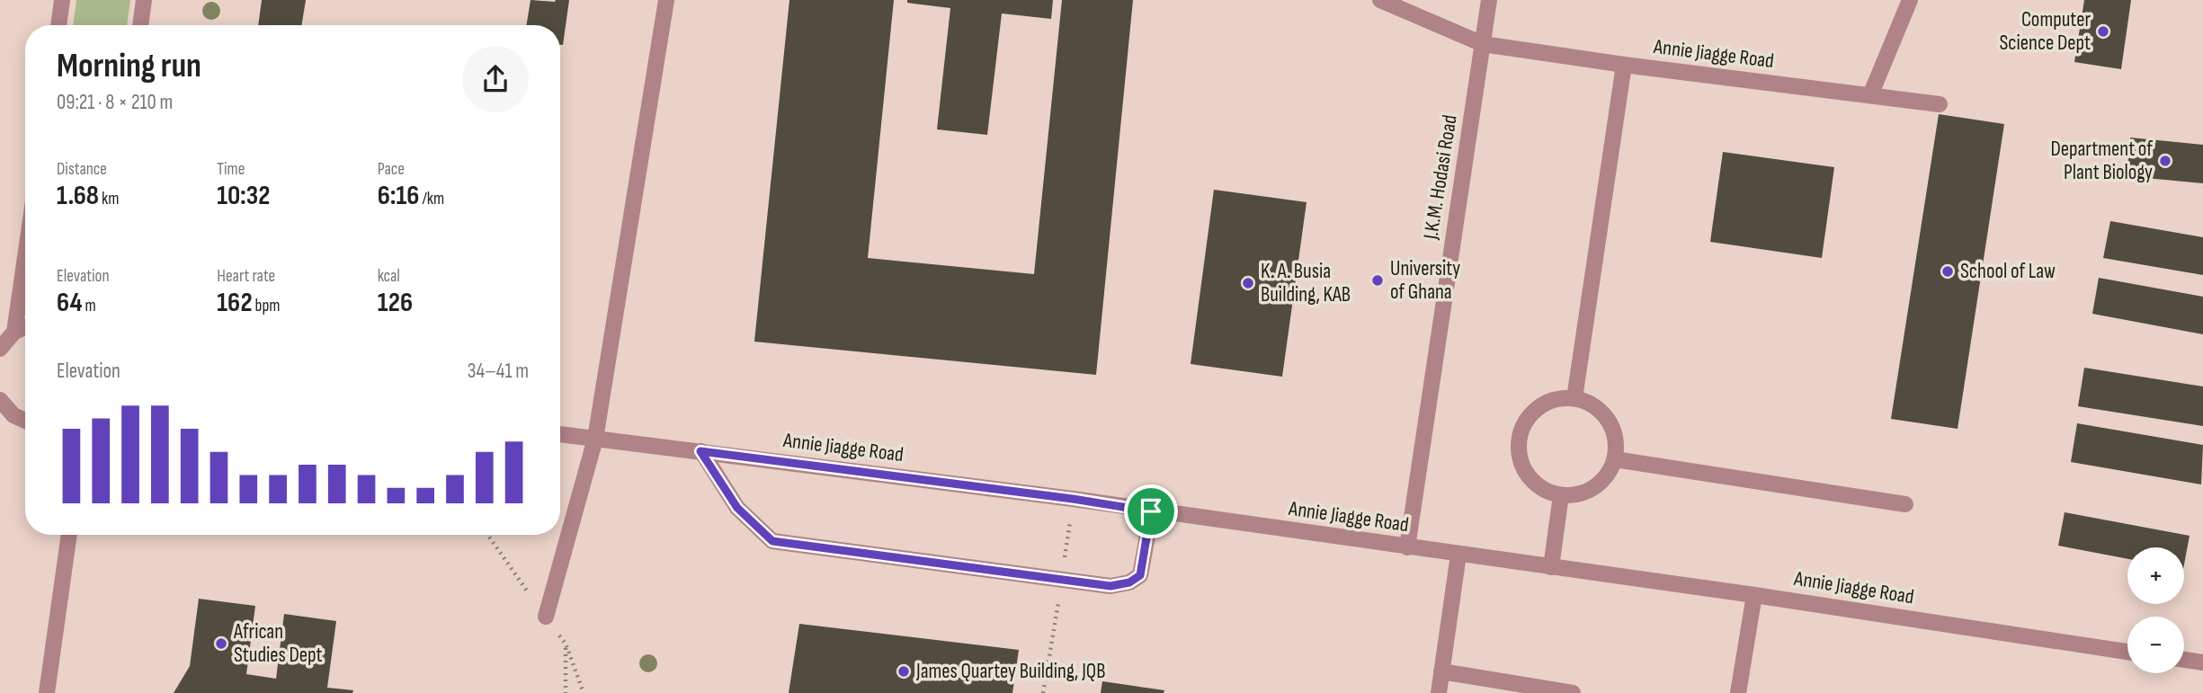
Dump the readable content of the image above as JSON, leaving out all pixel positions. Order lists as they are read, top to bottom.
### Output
{
  "streets": {
    "street": ["Annie Jiagge Road", "J.K.M. Hodasi Road"]
  },
  "crossings": [
    ["Annie Jiagge Road", "J.K.M. Hodasi Road"]
  ],
  "places": [
    "Computer Science Dept",
    "Department of Plant Biology",
    "School of Law",
    "University of Ghana",
    "K. A. Busia Building, KAB",
    "African Studies Dept",
    "James Quartey Building, JQB"
  ],
  "page": {
    "heading": ["Morning run", "09:21 · 8 × 210 m"],
    "stats": [
      ["Distance", "1.68 km"],
      ["Time", "10:32"],
      ["Pace", "6:16 /km"],
      ["Elevation", "64 m"],
      ["Heart rate", "162 bpm"],
      ["kcal", "126"]
    ],
    "chart": ["Elevation", "34–41 m"],
    "map_buttons": ["+", "−"]
  }
}
